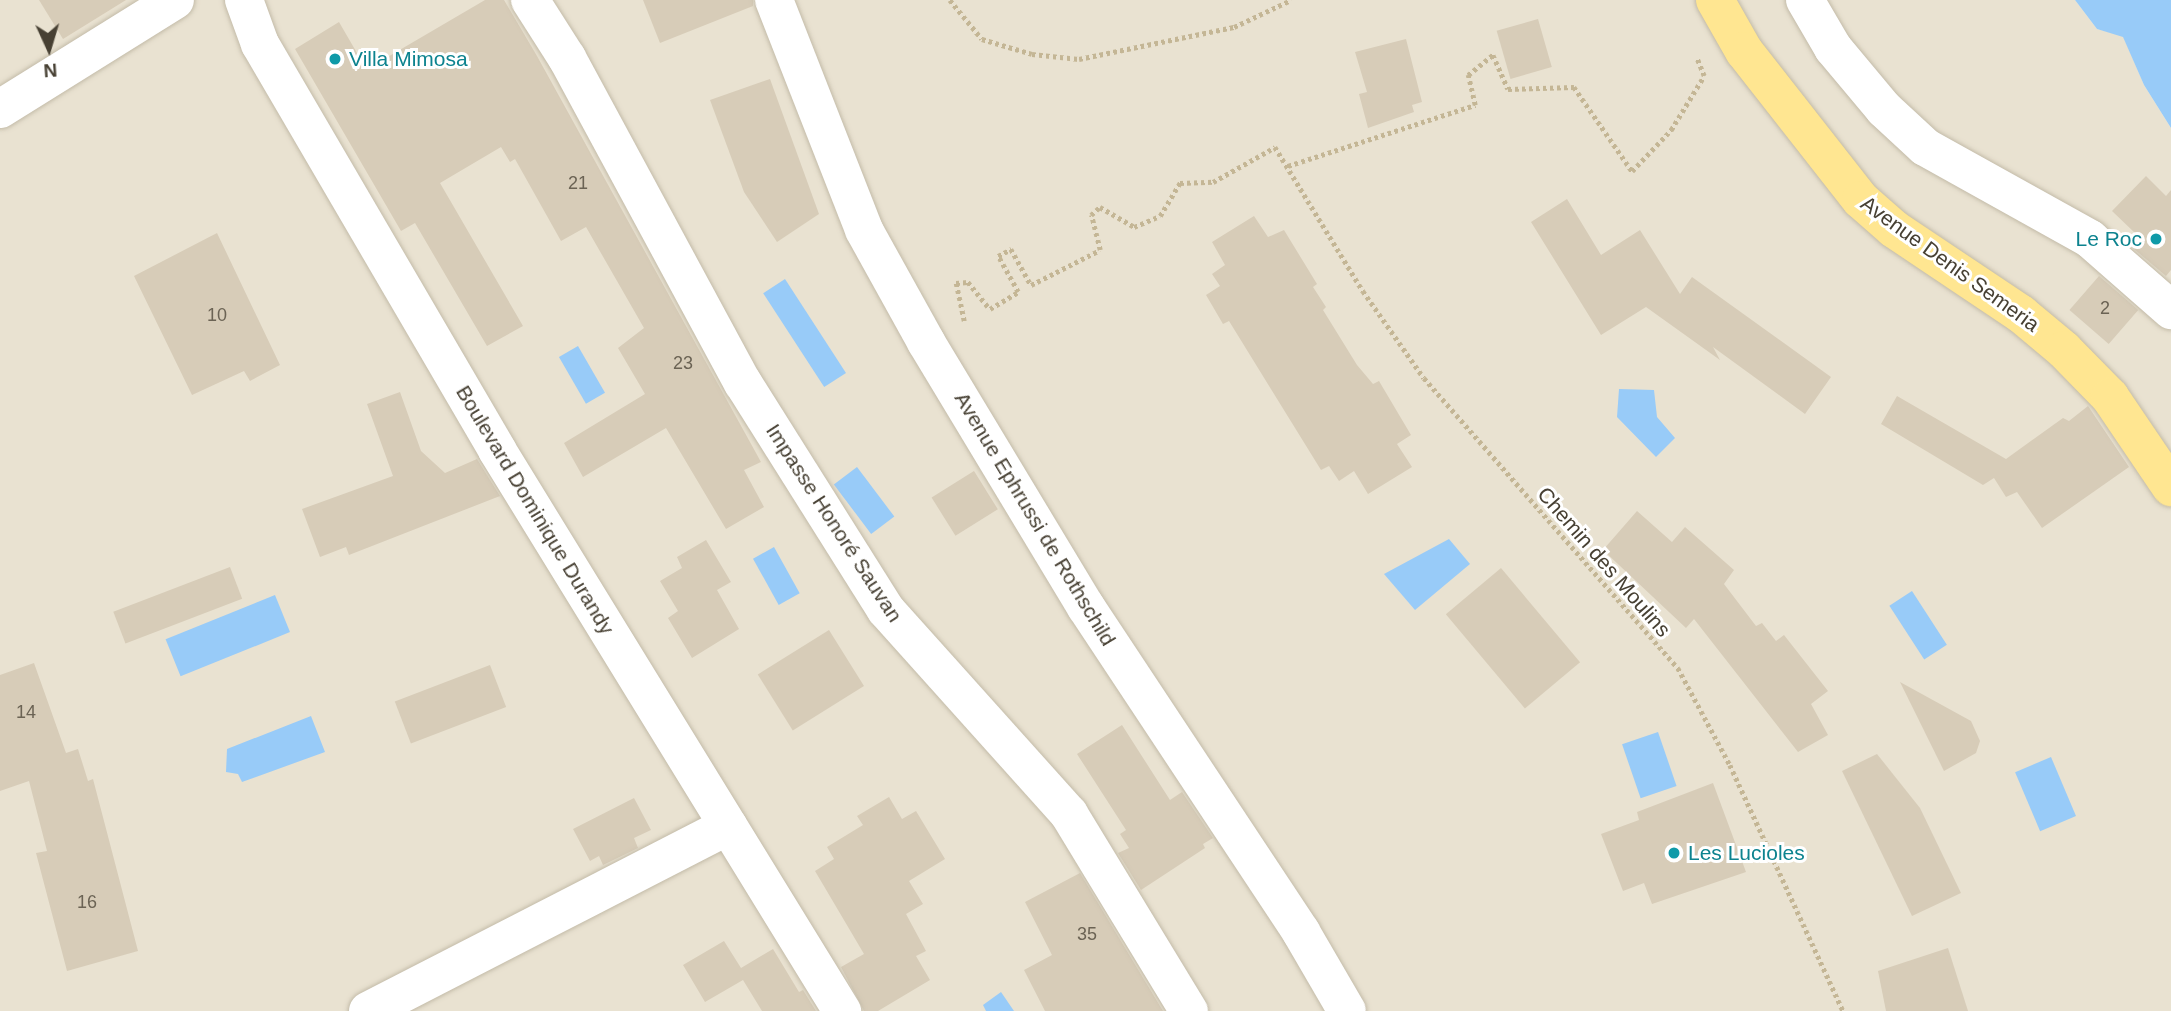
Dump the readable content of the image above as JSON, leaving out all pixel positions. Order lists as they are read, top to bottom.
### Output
{
  "streets": {
    "main road": ["Avenue Denis Semeria"],
    "street": ["Boulevard Dominique Durandy", "Avenue Ephrussi de Rothschild", "Impasse Honoré Sauvan"],
    "path": ["Chemin des Moulins"]
  },
  "crossings": [
    ["Avenue Ephrussi de Rothschild", "Chemin des Moulins"]
  ],
  "places": ["Villa Mimosa", "Le Roc", "Les Lucioles"],
  "house_numbers": [
    "21",
    "2",
    "10",
    "23",
    "14",
    "16",
    "35"
  ],
  "north": "bottom"
}
